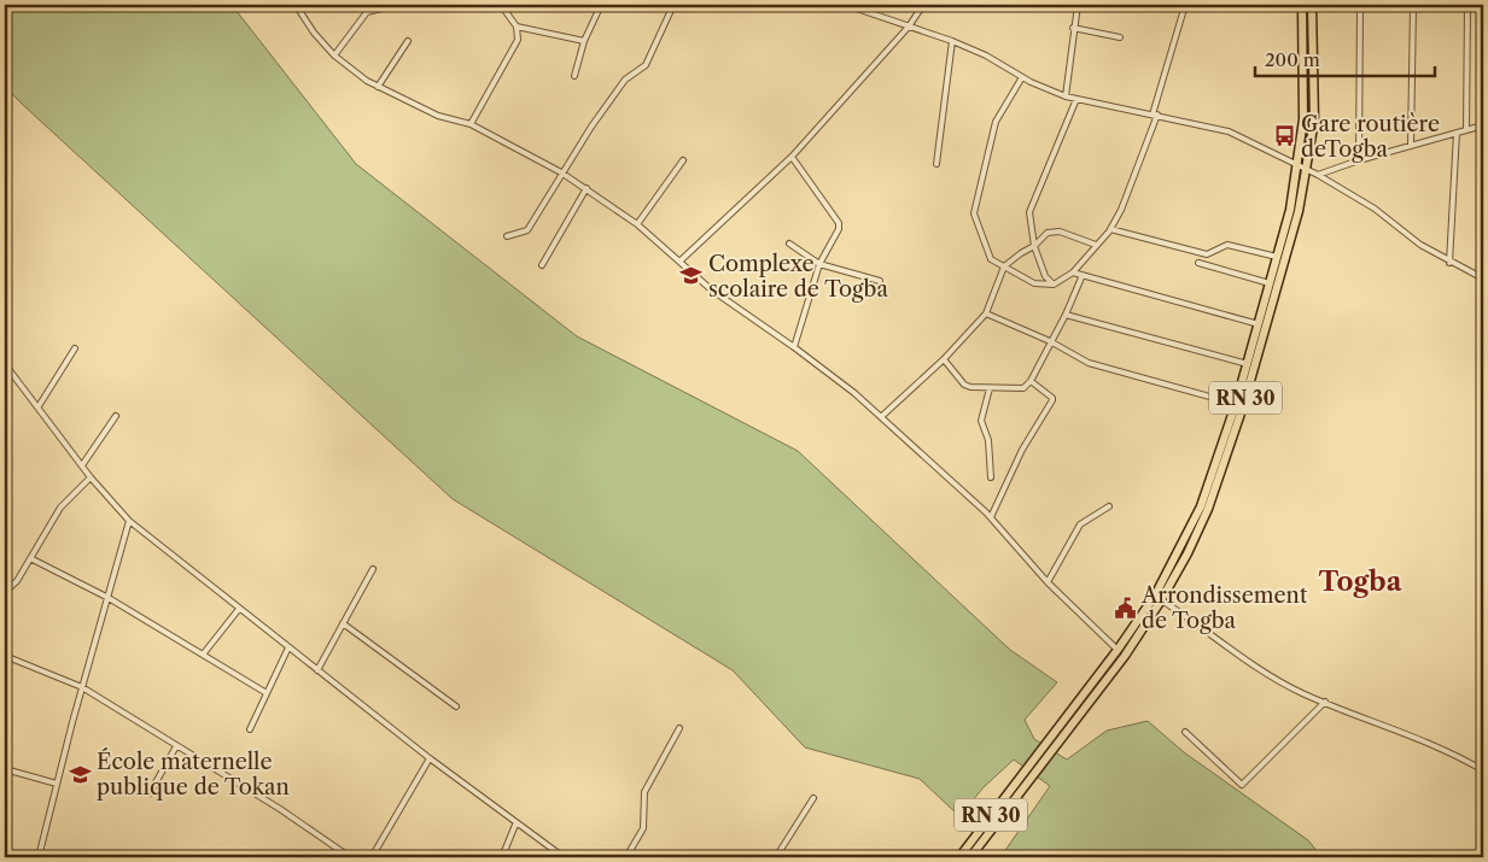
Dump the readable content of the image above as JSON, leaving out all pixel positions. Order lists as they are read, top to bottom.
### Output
{
  "streets": {
    "main road": ["RN 30"]
  },
  "districts": ["Togba"],
  "places": {
    "bus stop": ["Gare routière deTogba"],
    "school or university": ["Complexe scolaire de Togba", "École maternelle publique de Tokan"],
    "public building": ["Arrondissement de Togba"]
  },
  "scale_bar": "200 m"
}
